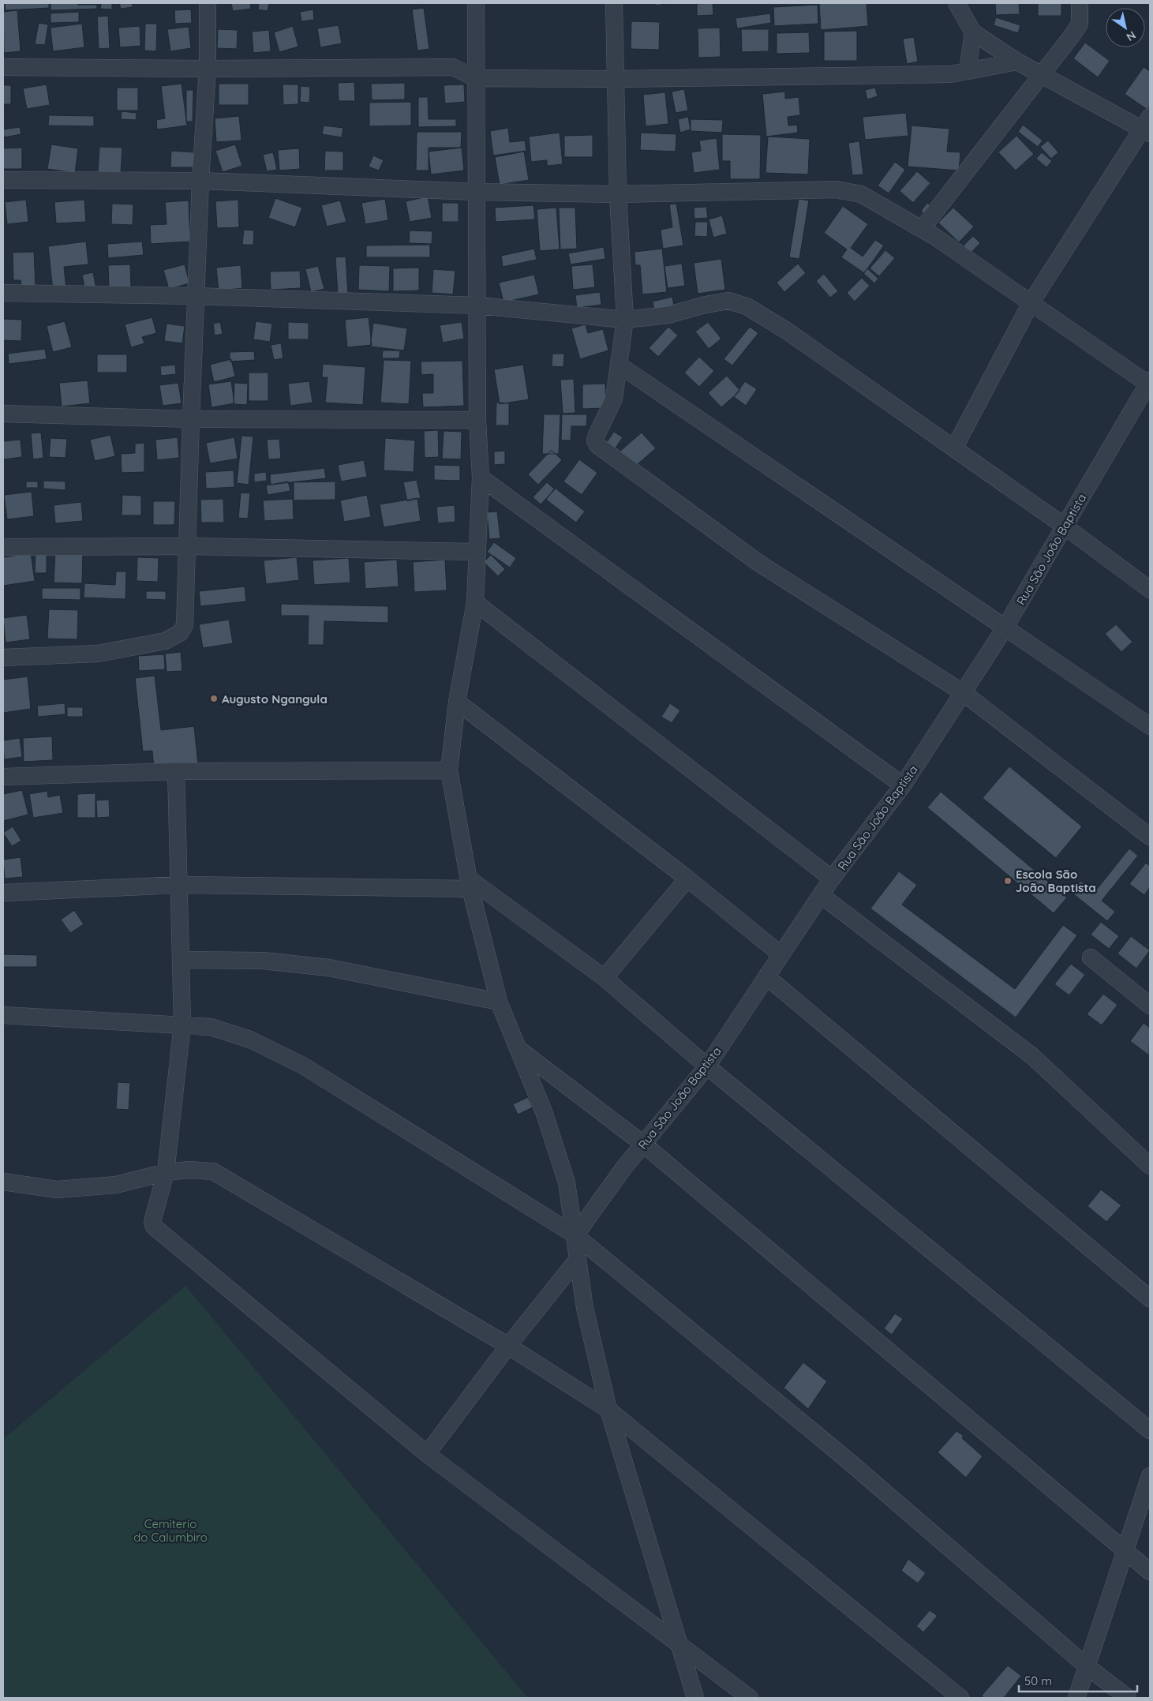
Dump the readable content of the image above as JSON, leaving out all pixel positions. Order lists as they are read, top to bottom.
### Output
{
  "streets": {
    "street": ["Rua São João Baptista"]
  },
  "parks": ["Cemiterio do Calumbiro"],
  "places": ["Augusto Ngangula", "Escola São João Baptista"],
  "scale_bar": "50 m",
  "north": "bottom right"
}
